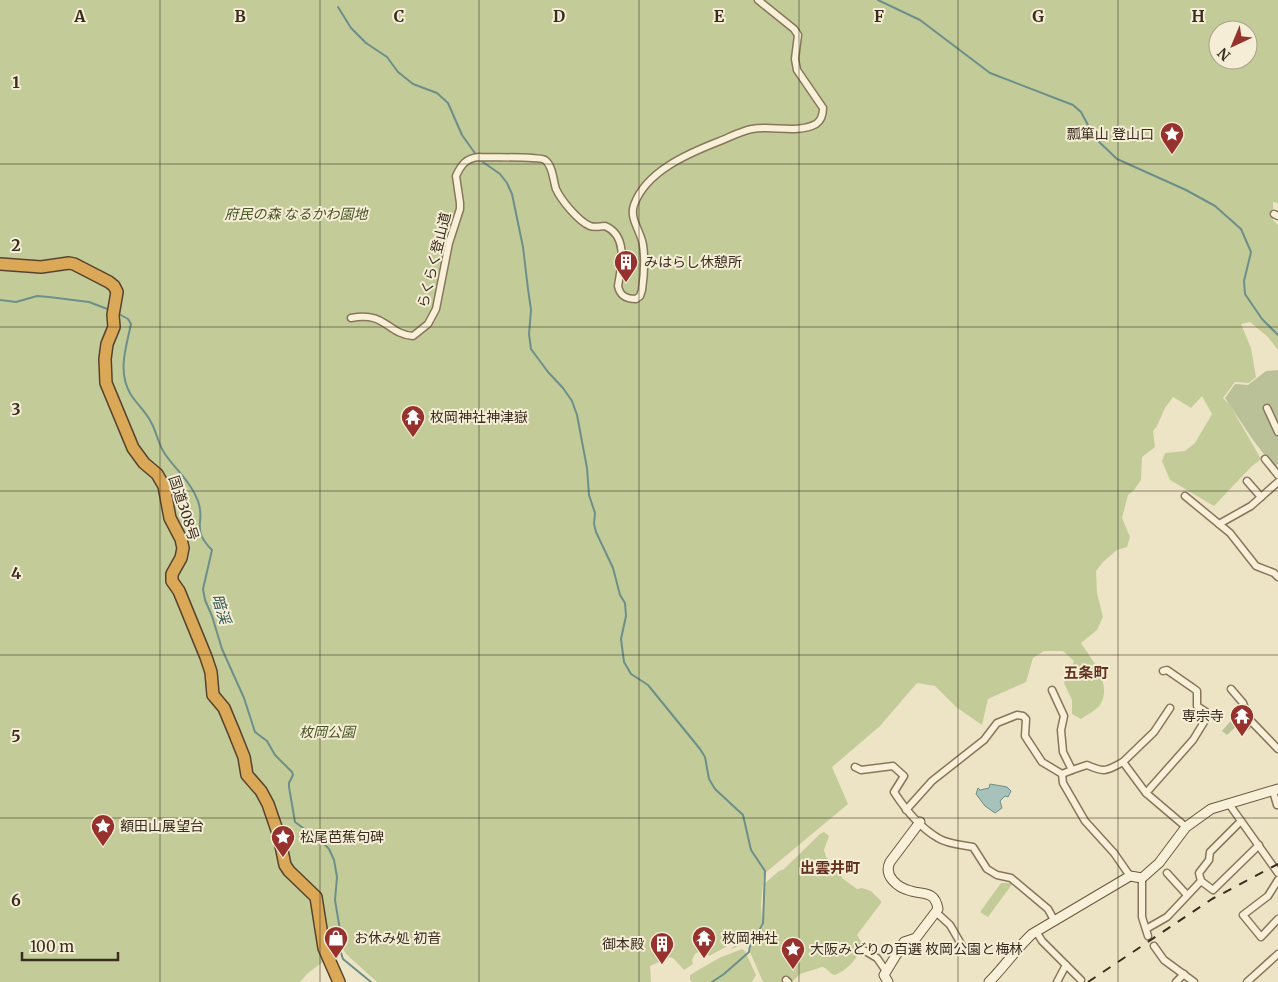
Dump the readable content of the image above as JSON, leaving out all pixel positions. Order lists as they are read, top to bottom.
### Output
{
  "streets": {
    "highway": ["国道308号"],
    "street": ["らくらく登山道"]
  },
  "districts": ["五条町", "出雲井町"],
  "water": ["暗渓"],
  "parks": ["府民の森 なるかわ園地", "枚岡公園"],
  "places": {
    "place": [
      "瓢箪山 登山口",
      "額田山展望台",
      "松尾芭蕉句碑",
      "大阪みどりの百選 枚岡公園と梅林"
    ],
    "building": ["みはらし休憩所", "御本殿"],
    "temple": ["枚岡神社神津嶽", "専宗寺", "枚岡神社"],
    "shop": ["お休み処 初音"]
  },
  "scale_bar": "100 m",
  "north": "bottom left",
  "grid": {
    "columns": [
      "A",
      "B",
      "C",
      "D",
      "E",
      "F",
      "G",
      "H"
    ],
    "rows": [
      "1",
      "2",
      "3",
      "4",
      "5",
      "6"
    ]
  }
}
